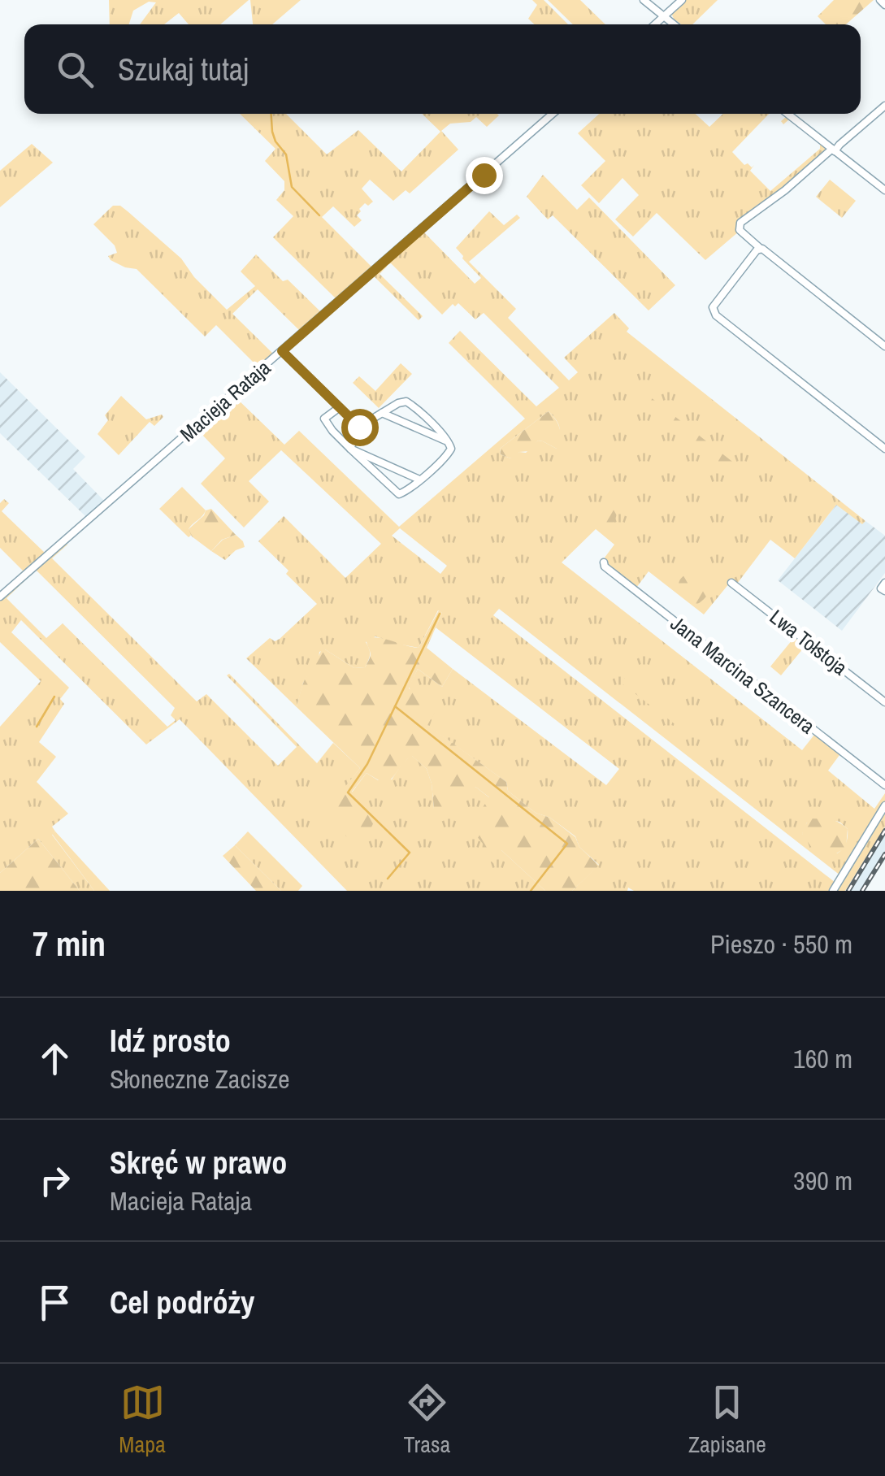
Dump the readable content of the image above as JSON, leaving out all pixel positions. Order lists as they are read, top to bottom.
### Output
{
  "streets": {
    "street": ["Macieja Rataja", "Lwa Tołstoja", "Jana Marcina Szancera"]
  },
  "page": {
    "search": "Szukaj tutaj",
    "heading": ["7 min", "Pieszo · 550 m"],
    "list": [
      ["Idź prosto", "Słoneczne Zacisze", "160 m"],
      ["Skręć w prawo", "Macieja Rataja", "390 m"],
      "Cel podróży"
    ],
    "nav": ["Mapa", "Trasa", "Zapisane"]
  }
}
